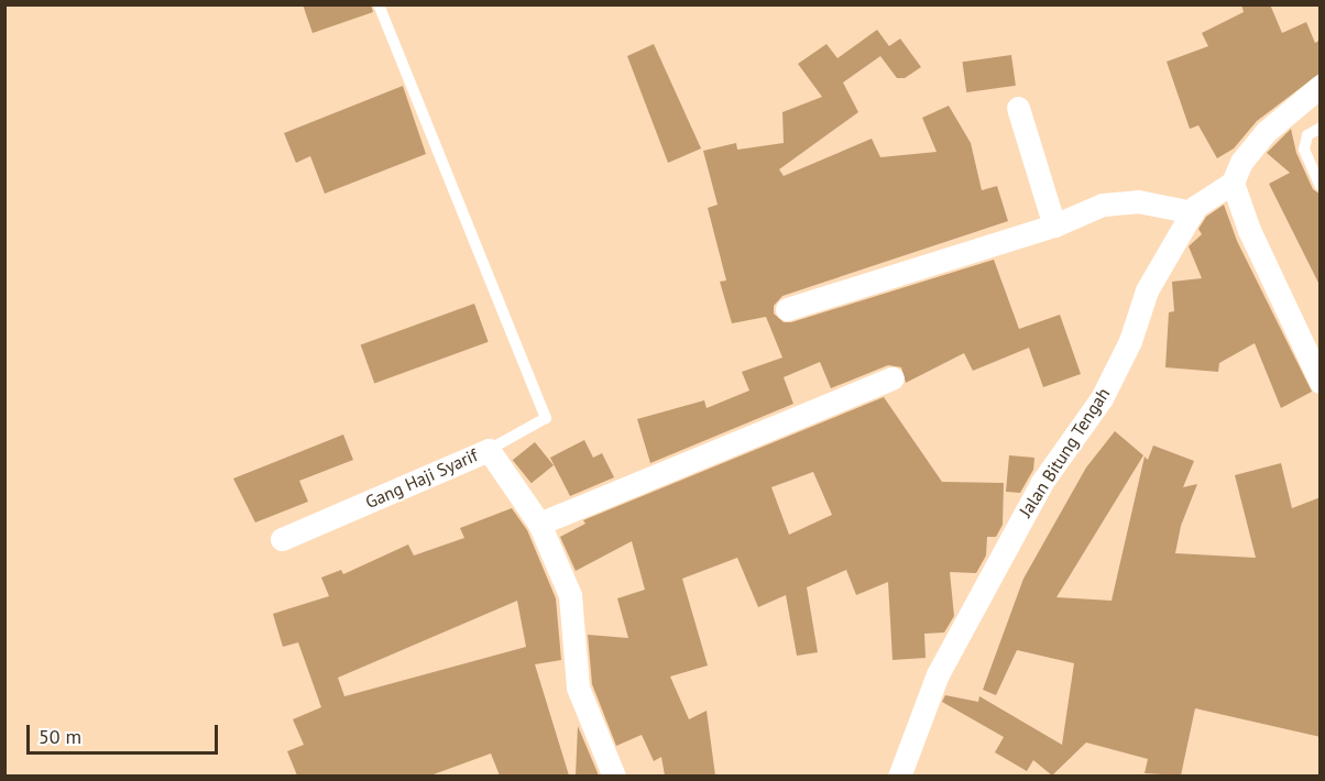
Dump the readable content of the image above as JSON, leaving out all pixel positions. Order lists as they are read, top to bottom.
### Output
{
  "streets": {
    "street": ["Jalan Bitung Tengah", "Gang Haji Syarif"]
  },
  "scale_bar": "50 m"
}
